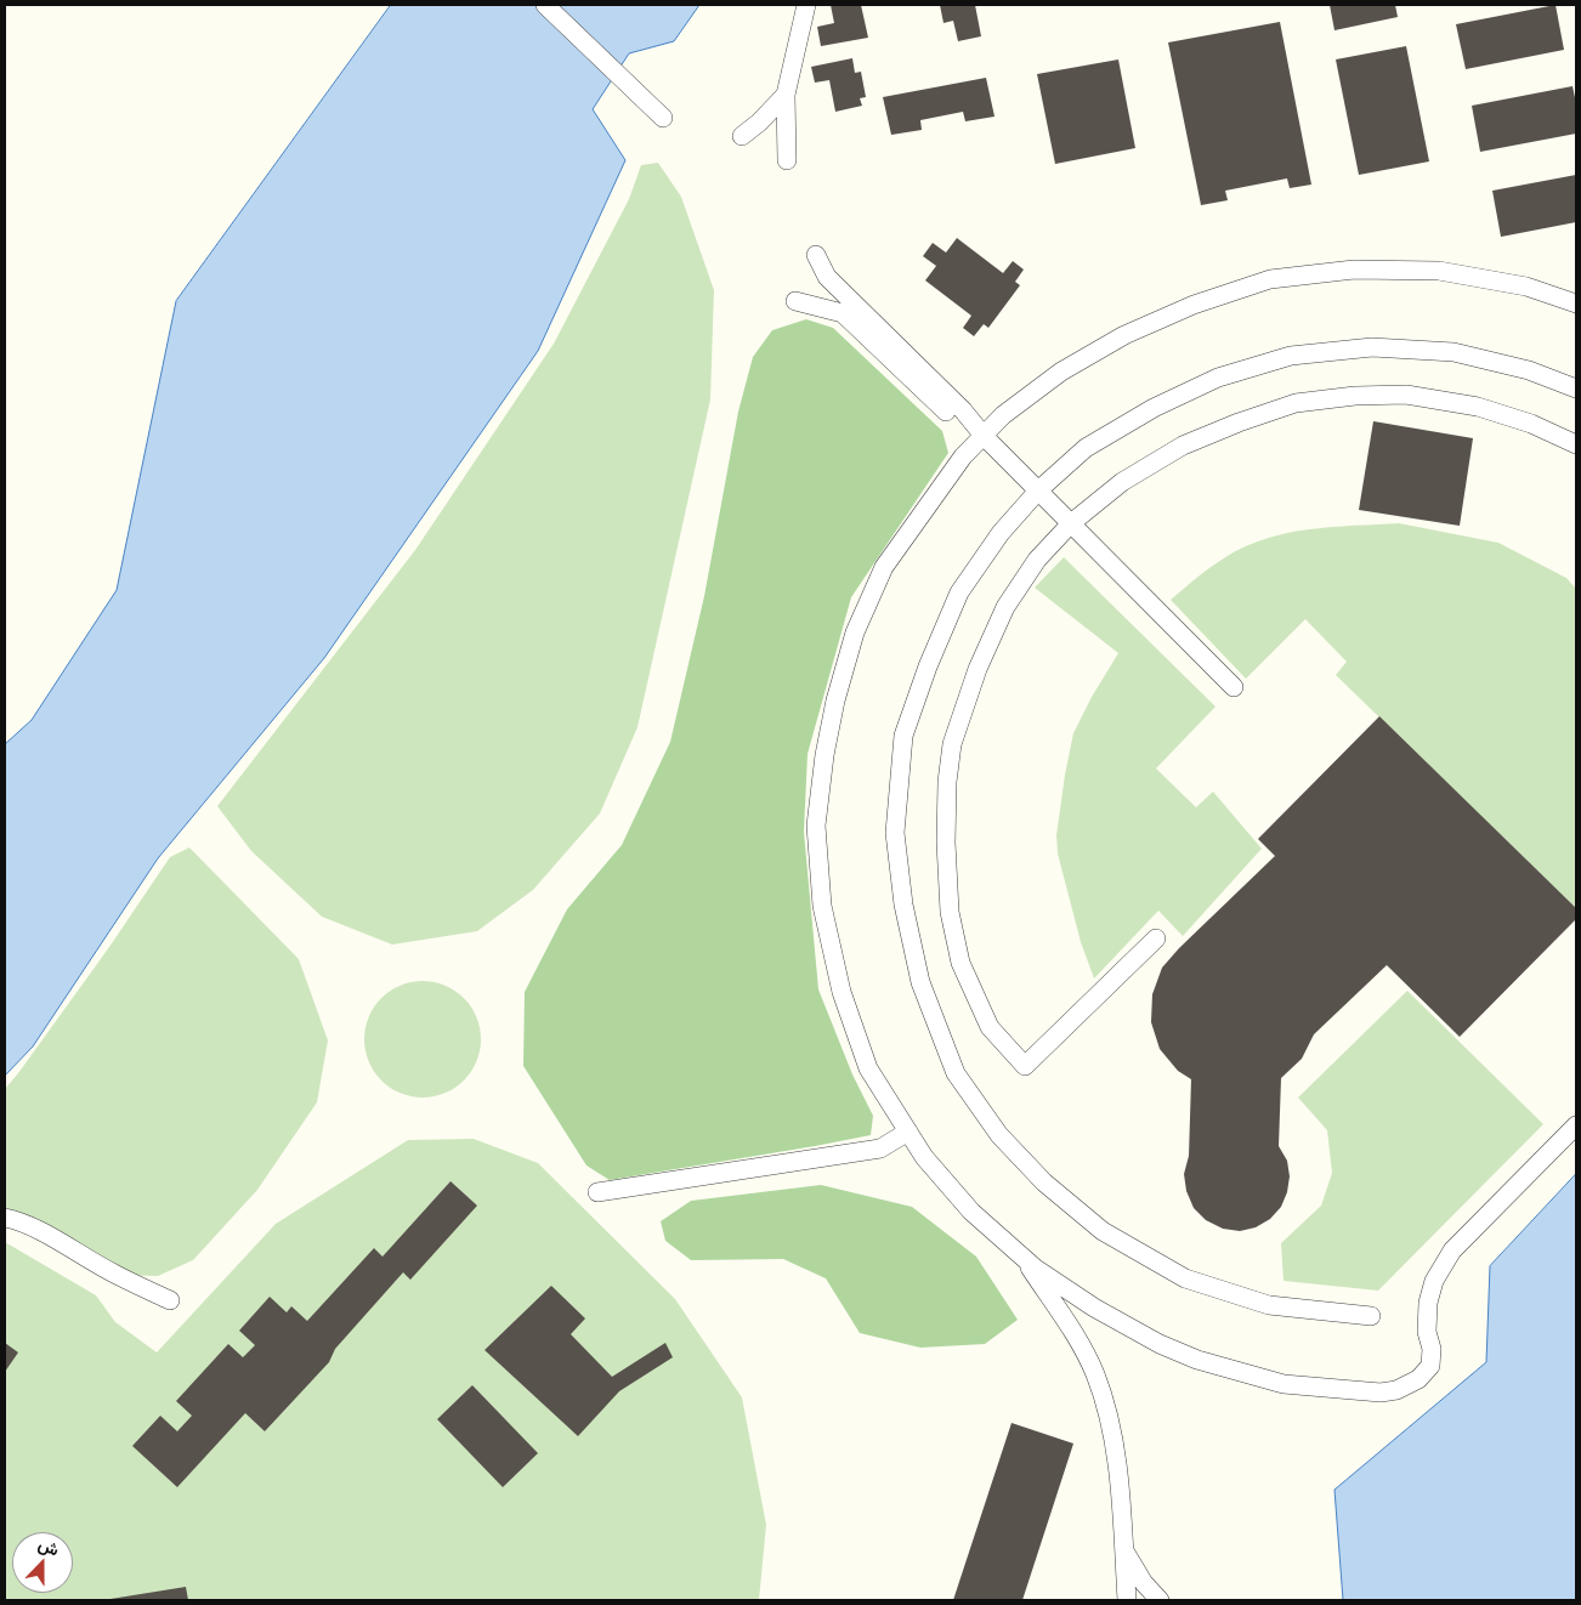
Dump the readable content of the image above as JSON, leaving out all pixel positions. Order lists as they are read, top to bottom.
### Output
{
  "north": "top"
}
